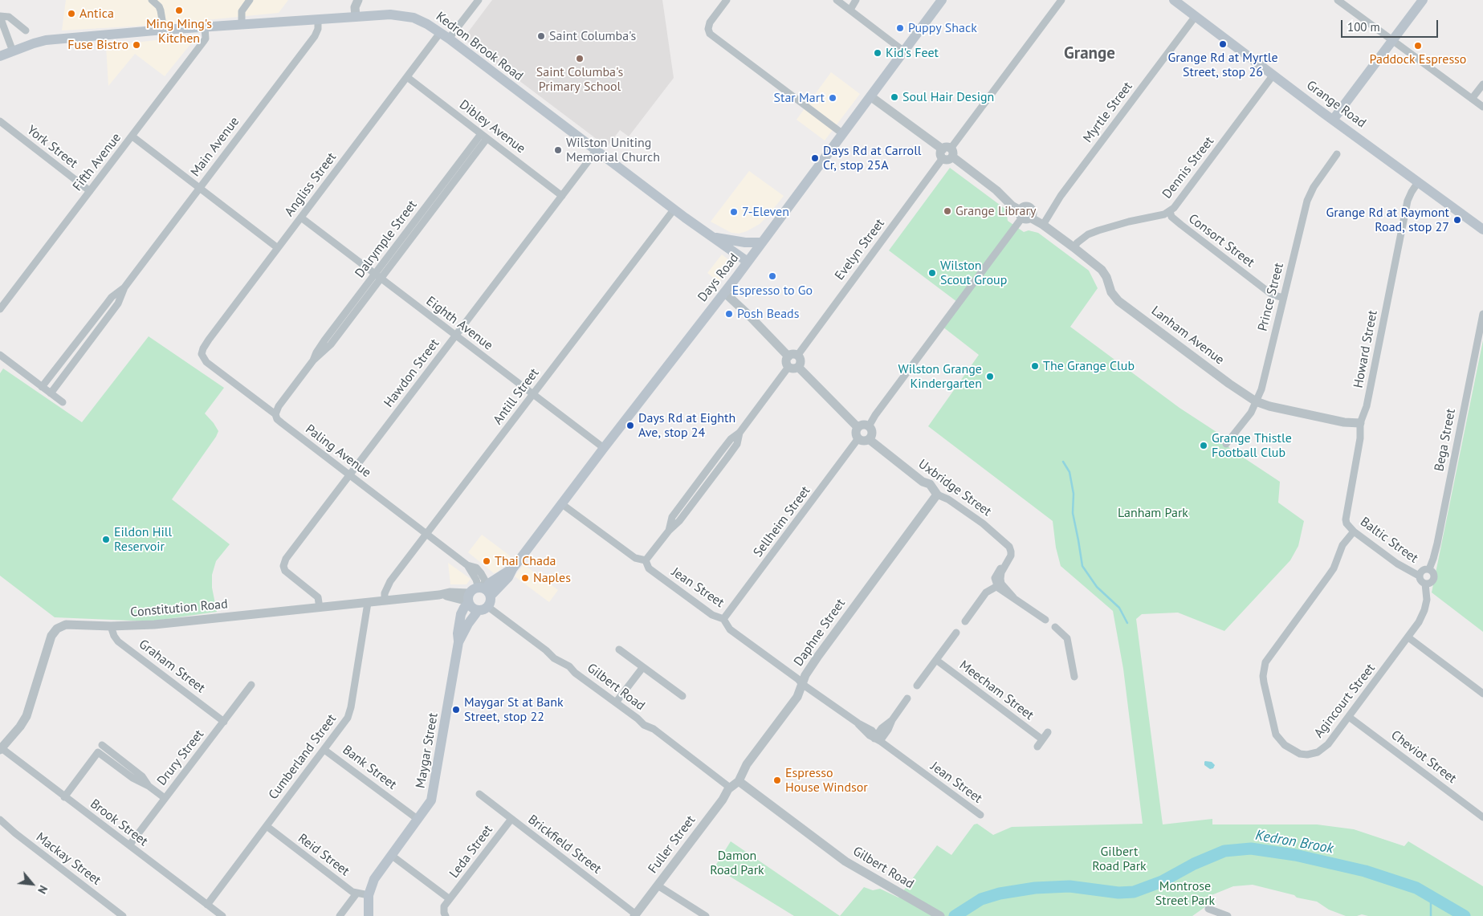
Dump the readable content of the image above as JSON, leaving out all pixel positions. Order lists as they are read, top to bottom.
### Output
{
  "streets": {
    "main road": [
      "Kedron Brook Road",
      "Grange Road",
      "Days Road",
      "Maygar Street"
    ],
    "street": [
      "Myrtle Street",
      "Dibley Avenue",
      "York Street",
      "Main Avenue",
      "Fifth Avenue",
      "Dennis Street",
      "Angliss Street",
      "Dalrymple Street",
      "Consort Street",
      "Evelyn Street",
      "Prince Street",
      "Eighth Avenue",
      "Lanham Avenue",
      "Howard Street",
      "Hawdon Street",
      "Antill Street",
      "Bega Street",
      "Paling Avenue",
      "Uxbridge Street",
      "Sellheim Street",
      "Baltic Street",
      "Jean Street",
      "Constitution Road",
      "Daphne Street",
      "Graham Street",
      "Gilbert Road",
      "Meecham Street",
      "Agincourt Street",
      "Cumberland Street",
      "Cheviot Street",
      "Drury Street",
      "Bank Street",
      "Brook Street",
      "Brickfield Street",
      "Fuller Street",
      "Leda Street",
      "Reid Street",
      "Mackay Street"
    ]
  },
  "crossings": [
    ["Kedron Brook Road", "Main Avenue"],
    ["Kedron Brook Road", "Fifth Avenue"],
    ["Kedron Brook Road", "Angliss Street"],
    ["Kedron Brook Road", "Days Road"],
    ["Kedron Brook Road", "Hawdon Street"],
    ["Kedron Brook Road", "Antill Street"],
    ["Grange Road", "Myrtle Street"],
    ["Grange Road", "Dennis Street"],
    ["Grange Road", "Howard Street"],
    ["Myrtle Street", "Lanham Avenue"],
    ["Dibley Avenue", "Angliss Street"],
    ["Dibley Avenue", "Dalrymple Street"],
    ["Dibley Avenue", "Hawdon Street"],
    ["York Street", "Fifth Avenue"],
    ["Dennis Street", "Consort Street"],
    ["Dennis Street", "Lanham Avenue"],
    ["Angliss Street", "Eighth Avenue"],
    ["Angliss Street", "Paling Avenue"],
    ["Dalrymple Street", "Eighth Avenue"],
    ["Dalrymple Street", "Paling Avenue"],
    ["Consort Street", "Prince Street"],
    ["Evelyn Street", "Lanham Avenue"],
    ["Days Road", "Eighth Avenue"],
    ["Days Road", "Lanham Avenue"],
    ["Days Road", "Paling Avenue"],
    ["Days Road", "Jean Street"],
    ["Days Road", "Constitution Road"],
    ["Days Road", "Gilbert Road"],
    ["Days Road", "Maygar Street"],
    ["Prince Street", "Lanham Avenue"],
    ["Eighth Avenue", "Hawdon Street"],
    ["Eighth Avenue", "Antill Street"],
    ["Lanham Avenue", "Howard Street"],
    ["Howard Street", "Baltic Street"],
    ["Hawdon Street", "Paling Avenue"],
    ["Hawdon Street", "Constitution Road"],
    ["Antill Street", "Paling Avenue"],
    ["Antill Street", "Constitution Road"],
    ["Bega Street", "Baltic Street"],
    ["Bega Street", "Agincourt Street"],
    ["Paling Avenue", "Constitution Road"],
    ["Paling Avenue", "Gilbert Road"],
    ["Paling Avenue", "Maygar Street"],
    ["Uxbridge Street", "Sellheim Street"],
    ["Uxbridge Street", "Daphne Street"],
    ["Sellheim Street", "Jean Street"],
    ["Baltic Street", "Agincourt Street"],
    ["Jean Street", "Daphne Street"],
    ["Constitution Road", "Graham Street"],
    ["Constitution Road", "Gilbert Road"],
    ["Constitution Road", "Maygar Street"],
    ["Constitution Road", "Cumberland Street"],
    ["Constitution Road", "Brook Street"],
    ["Daphne Street", "Gilbert Road"],
    ["Daphne Street", "Fuller Street"],
    ["Graham Street", "Drury Street"],
    ["Gilbert Road", "Maygar Street"],
    ["Gilbert Road", "Fuller Street"],
    ["Agincourt Street", "Cheviot Street"],
    ["Maygar Street", "Bank Street"],
    ["Maygar Street", "Reid Street"],
    ["Cumberland Street", "Bank Street"],
    ["Cumberland Street", "Brook Street"],
    ["Cumberland Street", "Reid Street"],
    ["Drury Street", "Brook Street"],
    ["Brickfield Street", "Fuller Street"],
    ["Brickfield Street", "Leda Street"]
  ],
  "districts": ["Grange"],
  "water": ["Kedron Brook"],
  "parks": [
    "Lanham Park",
    "Gilbert Road Park",
    "Damon Road Park",
    "Montrose Street Park"
  ],
  "places": [
    "Ming Ming's Kitchen",
    "Antica",
    "Puppy Shack",
    "Saint Columba's",
    "Grange Rd at Myrtle Street, stop 26",
    "Fuse Bistro",
    "Paddock Espresso",
    "Kid's Feet",
    "Saint Columba's Primary School",
    "Soul Hair Design",
    "Star Mart",
    "Wilston Uniting Memorial Church",
    "Days Rd at Carroll Cr, stop 25A",
    "Grange Library",
    "7-Eleven",
    "Grange Rd at Raymont Road, stop 27",
    "Wilston Scout Group",
    "Espresso to Go",
    "Posh Beads",
    "The Grange Club",
    "Wilston Grange Kindergarten",
    "Days Rd at Eighth Ave, stop 24",
    "Grange Thistle Football Club",
    "Eildon Hill Reservoir",
    "Thai Chada",
    "Naples",
    "Maygar St at Bank Street, stop 22",
    "Espresso House Windsor"
  ],
  "scale_bar": "100 m",
  "north": "bottom right"
}
